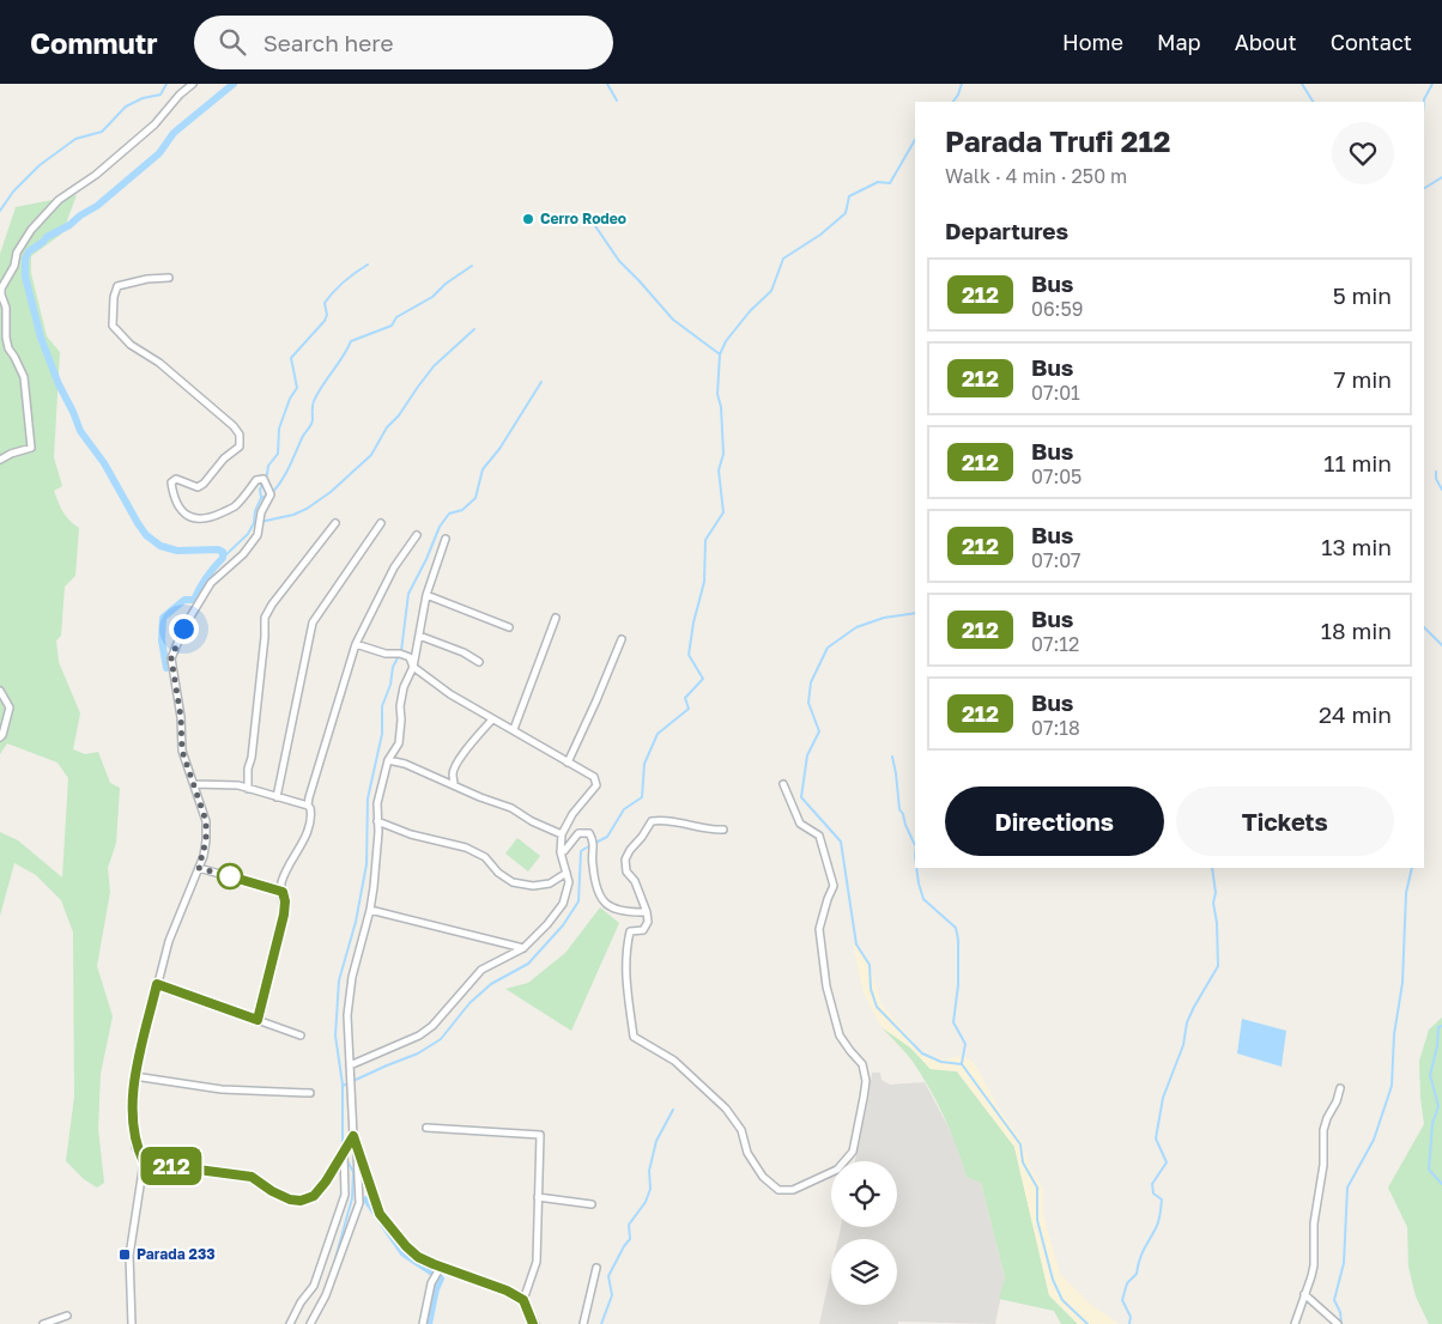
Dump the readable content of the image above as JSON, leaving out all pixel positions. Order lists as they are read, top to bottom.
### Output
{
  "places": {
    "other": ["Cerro Rodeo"],
    "transit": ["Parada 233"]
  },
  "lines": ["bus line 212"],
  "page": {
    "header": "Commutr",
    "search": "Search here",
    "nav": [
      "Home",
      "Map",
      "About",
      "Contact"
    ],
    "on_map": "212",
    "heading": [
      ["Parada Trufi 212", "Walk · 4 min · 250 m"],
      "Departures"
    ],
    "list": [
      {
        "mark": "212",
        "name": "Bus",
        "note": "06:59",
        "value": "5 min"
      },
      {
        "mark": "212",
        "name": "Bus",
        "note": "07:01",
        "value": "7 min"
      },
      {
        "mark": "212",
        "name": "Bus",
        "note": "07:05",
        "value": "11 min"
      },
      {
        "mark": "212",
        "name": "Bus",
        "note": "07:07",
        "value": "13 min"
      },
      {
        "mark": "212",
        "name": "Bus",
        "note": "07:12",
        "value": "18 min"
      },
      {
        "mark": "212",
        "name": "Bus",
        "note": "07:18",
        "value": "24 min"
      }
    ],
    "buttons": ["Directions", "Tickets"]
  }
}
